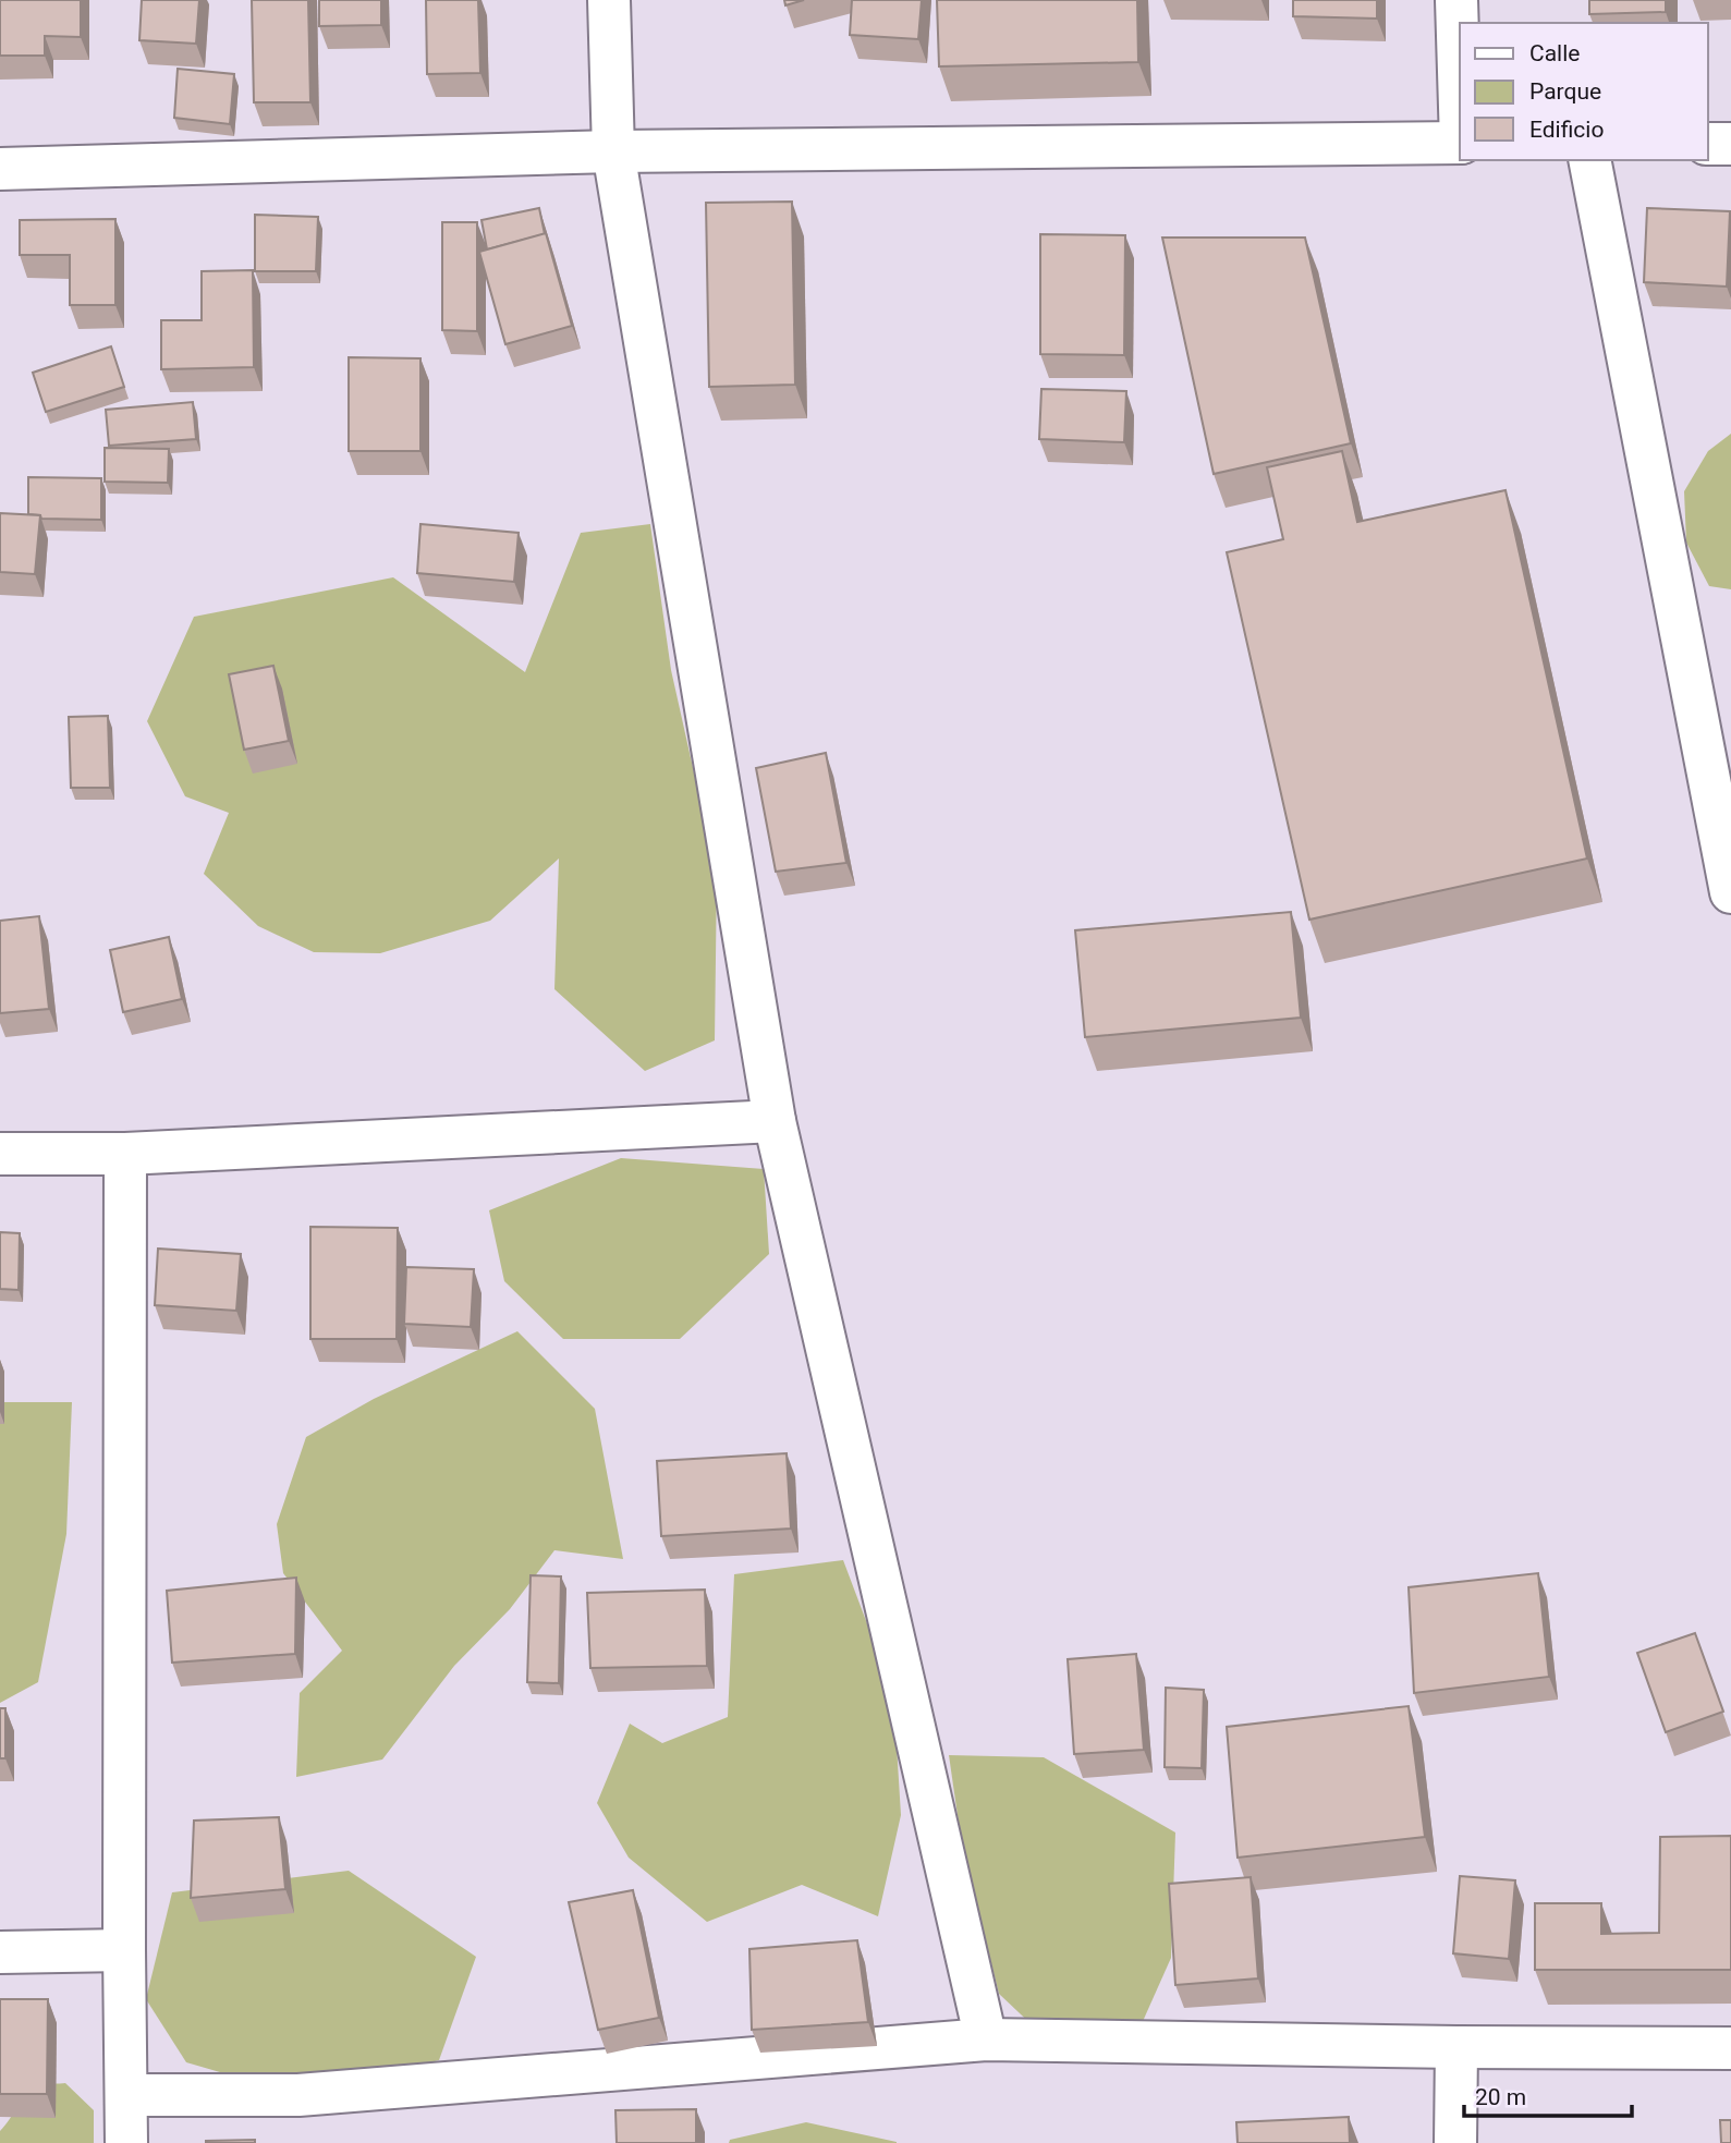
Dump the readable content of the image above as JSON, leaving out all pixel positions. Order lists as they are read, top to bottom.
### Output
{
  "legend": ["Calle", "Parque", "Edificio"],
  "scale_bar": "20 m"
}
